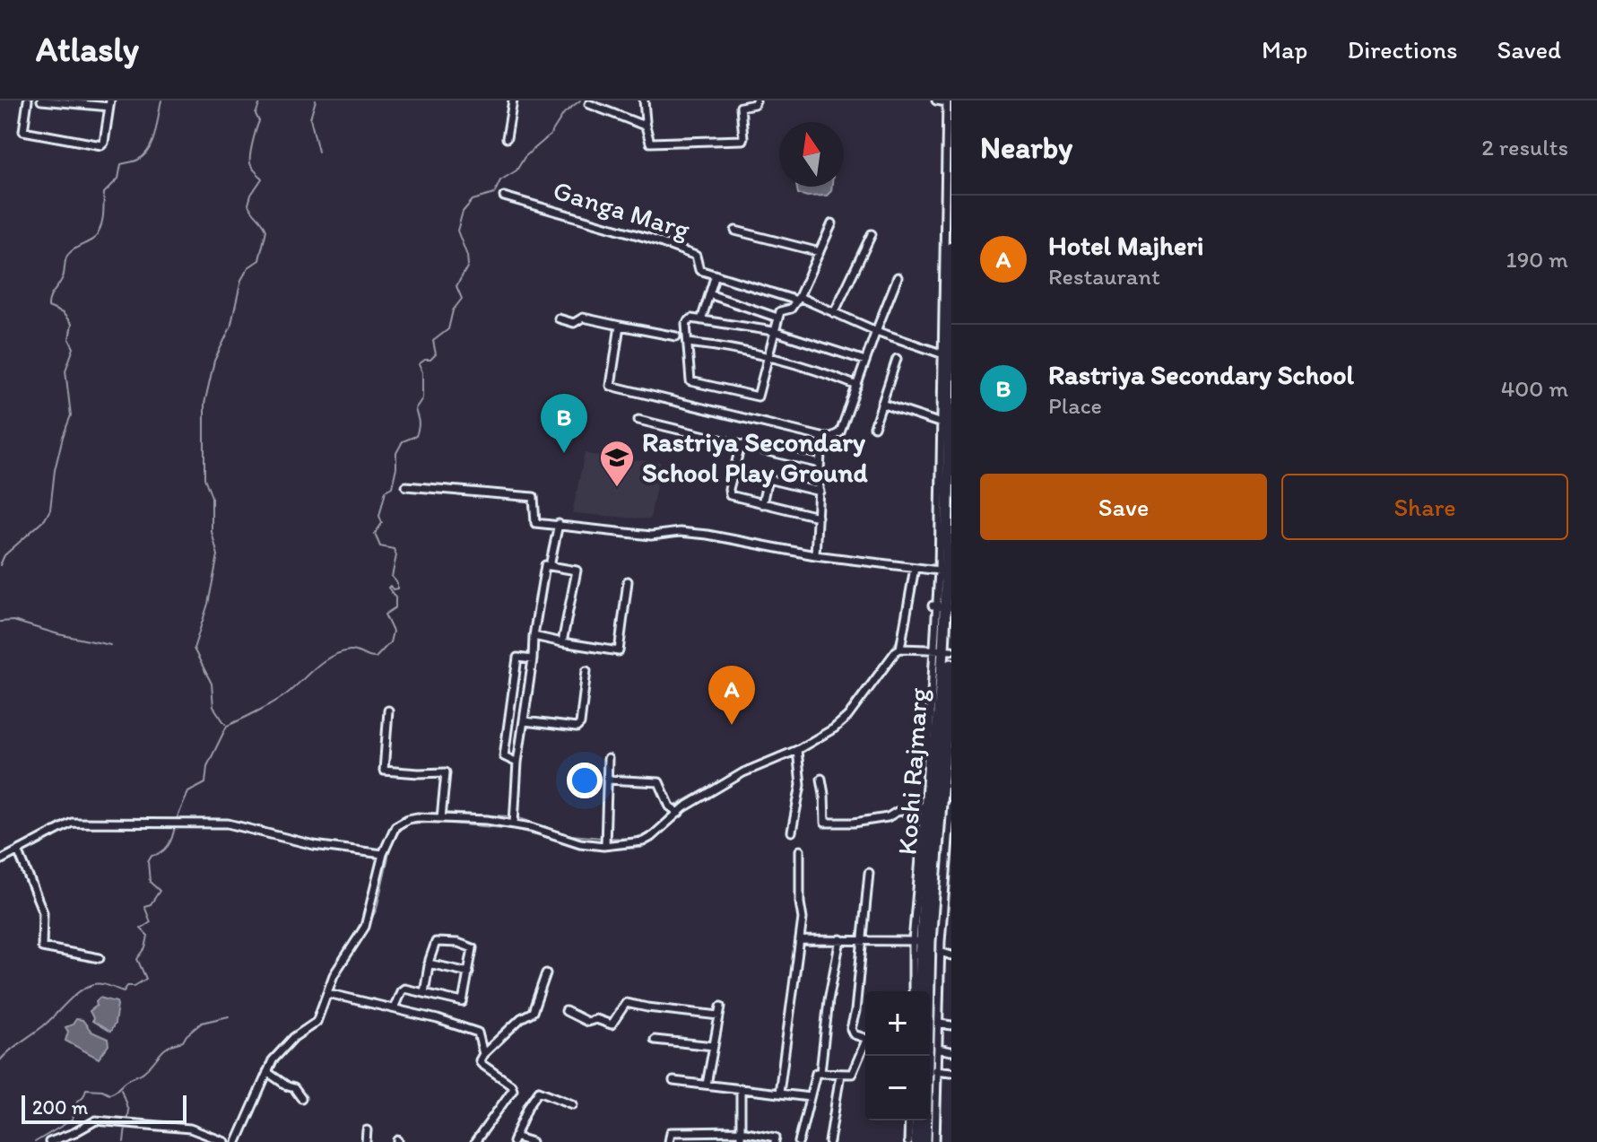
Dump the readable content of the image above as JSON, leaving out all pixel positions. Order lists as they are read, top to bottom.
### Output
{
  "streets": {
    "main road": ["Koshi Rajmarg"],
    "street": ["Ganga Marg"]
  },
  "crossings": [
    ["Ganga Marg", "Koshi Rajmarg"]
  ],
  "places": {
    "school or university": ["Rastriya Secondary School Play Ground"]
  },
  "scale_bar": "200 m",
  "north": "top",
  "page": {
    "header": "Atlasly",
    "nav": ["Map", "Directions", "Saved"],
    "heading": ["Nearby", "2 results"],
    "list": [
      {
        "mark": "A",
        "name": "Hotel Majheri",
        "note": "Restaurant",
        "value": "190 m"
      },
      {
        "mark": "B",
        "name": "Rastriya Secondary School",
        "note": "Place",
        "value": "400 m"
      }
    ],
    "pins": ["B", "A"],
    "buttons": ["Save", "Share"],
    "map_buttons": ["+", "−"],
    "scale": "200 m"
  }
}
